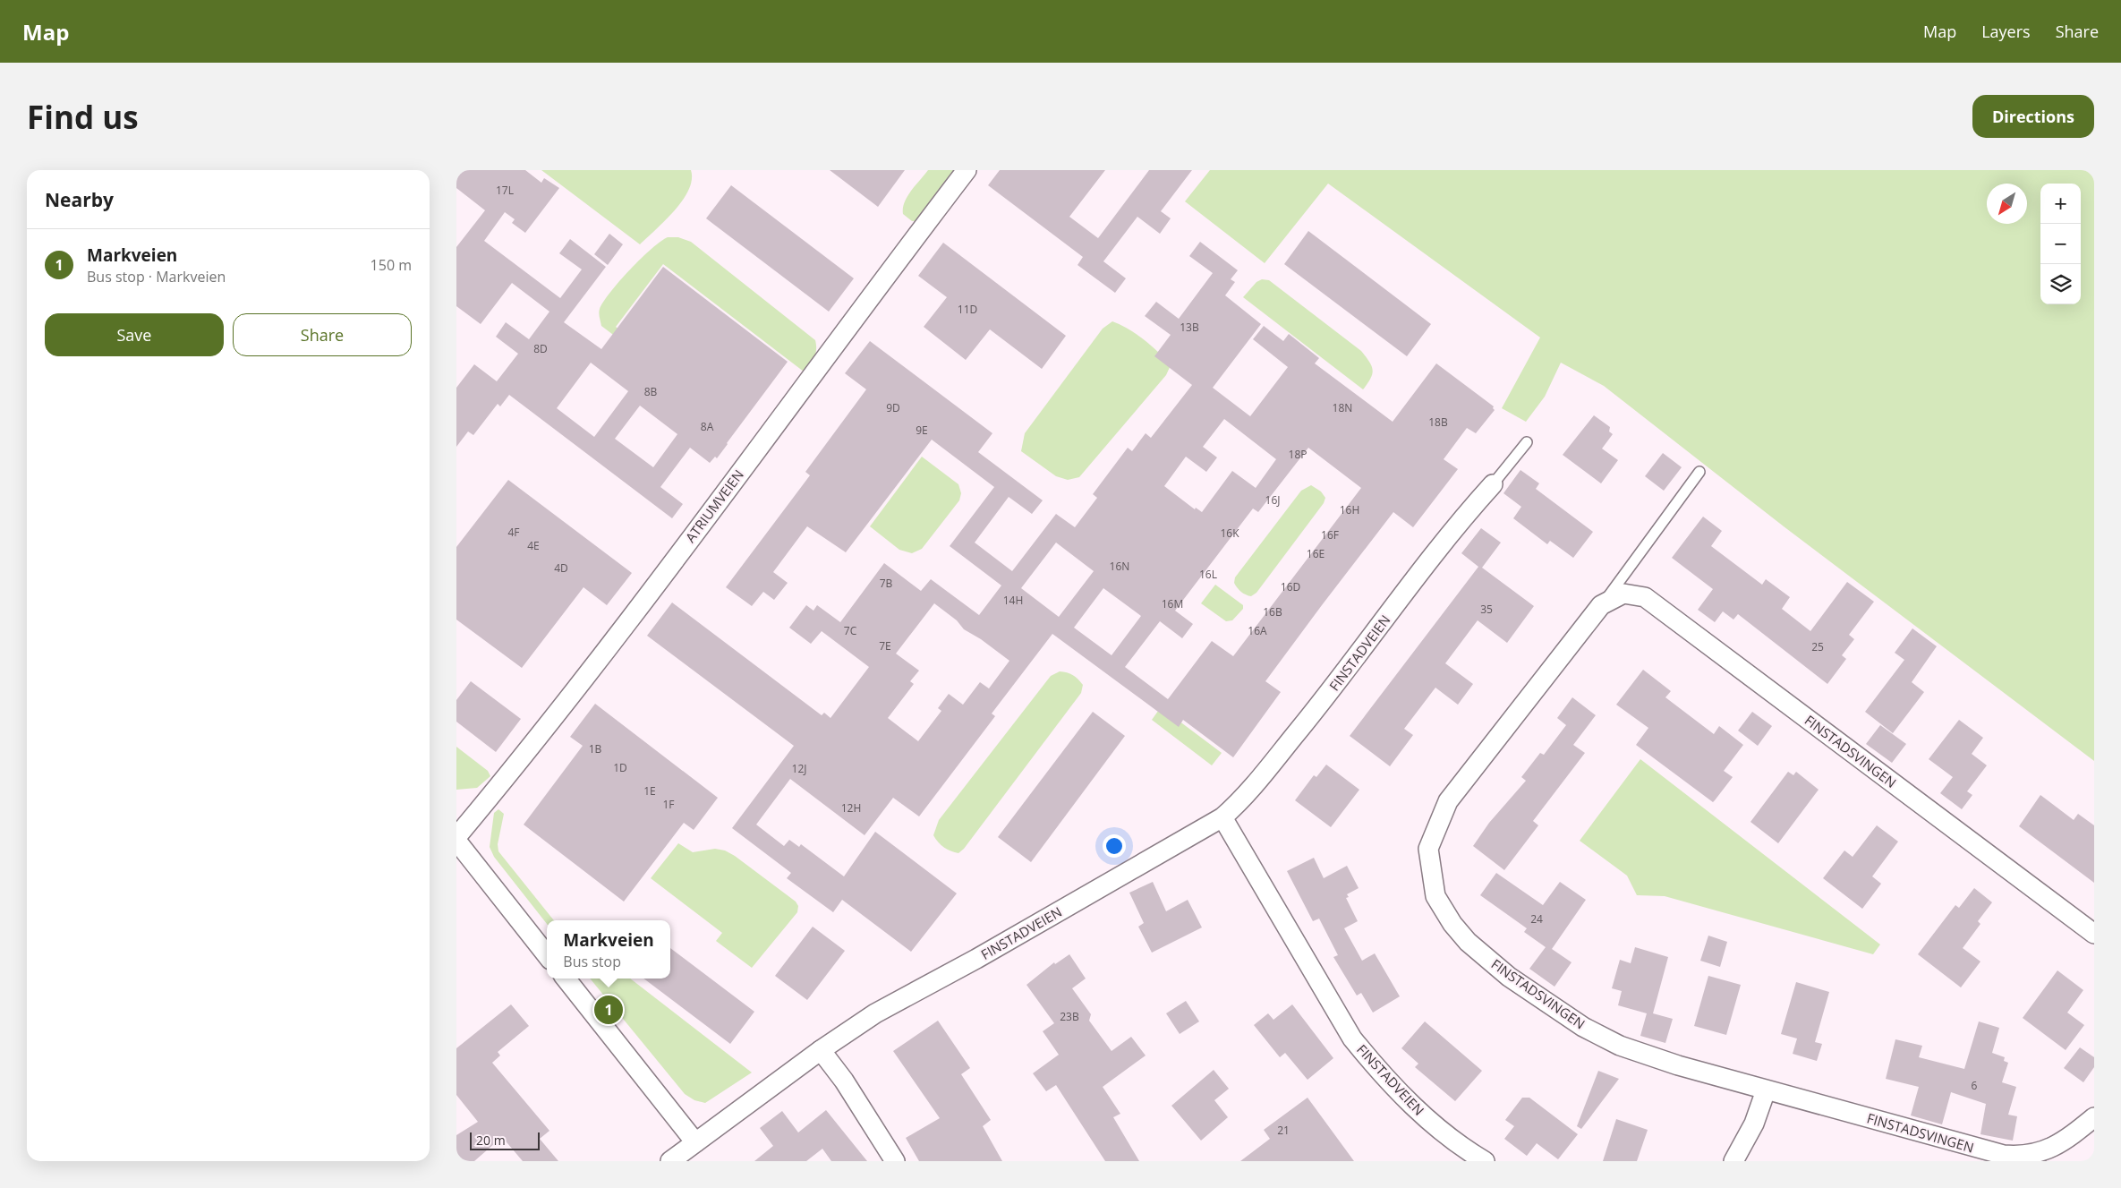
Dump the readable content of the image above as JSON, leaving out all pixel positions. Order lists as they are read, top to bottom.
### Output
{
  "streets": {
    "street": ["ATRIUMVEIEN", "FINSTADVEIEN", "FINSTADSVINGEN"]
  },
  "house_numbers": [
    "17L",
    "11D",
    "13B",
    "8D",
    "8B",
    "9D",
    "18N",
    "18B",
    "8A",
    "9E",
    "18P",
    "16J",
    "16H",
    "4F",
    "16K",
    "16F",
    "4E",
    "16E",
    "16N",
    "4D",
    "16L",
    "7B",
    "16D",
    "14H",
    "16M",
    "35",
    "16B",
    "7C",
    "16A",
    "7E",
    "25",
    "1B",
    "1D",
    "12J",
    "1E",
    "1F",
    "12H",
    "24",
    "23B",
    "6",
    "21"
  ],
  "scale_bar": "20 m",
  "north": "bottom left",
  "page": {
    "header": "Map",
    "nav": ["Map", "Layers", "Share"],
    "buttons": [
      "Directions",
      ["Save", "Share"]
    ],
    "title": "Find us",
    "heading": "Nearby",
    "map_buttons": ["+", "−"],
    "list": [
      {
        "mark": "1",
        "name": "Markveien",
        "note": "Bus stop · Markveien",
        "value": "150 m"
      }
    ],
    "popup": ["Markveien", "Bus stop"],
    "pins": "1",
    "scale": "20 m"
  }
}
